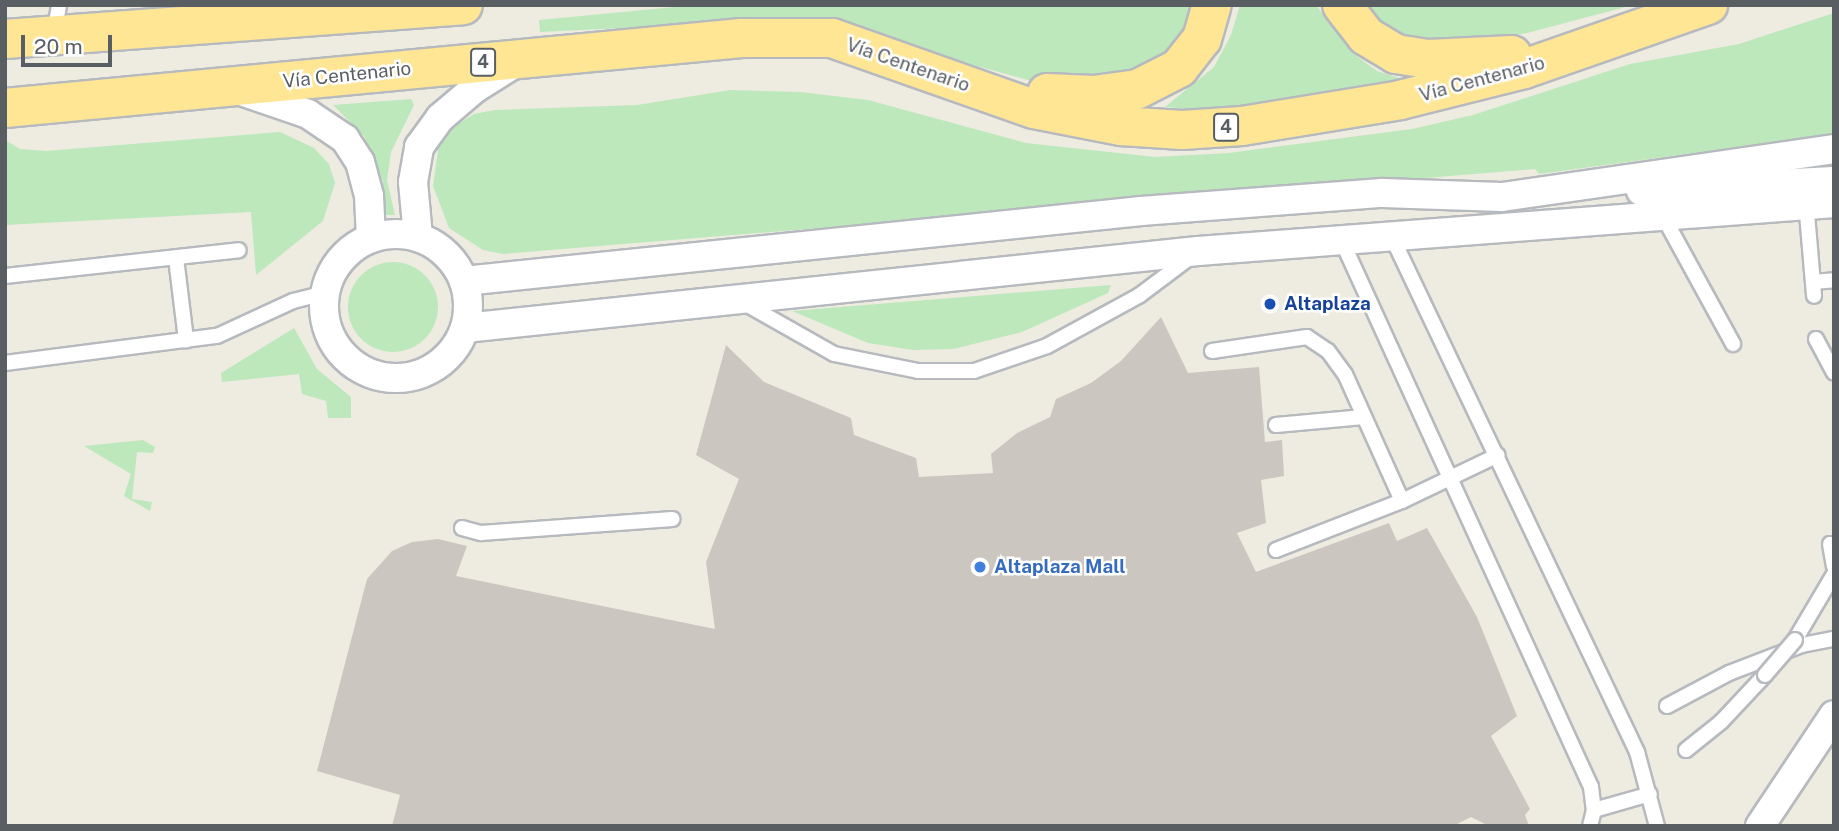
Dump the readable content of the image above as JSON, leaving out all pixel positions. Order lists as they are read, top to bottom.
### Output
{
  "streets": {
    "highway": ["4", "Vía Centenario"]
  },
  "places": ["Altaplaza", "Altaplaza Mall"],
  "scale_bar": "20 m"
}
